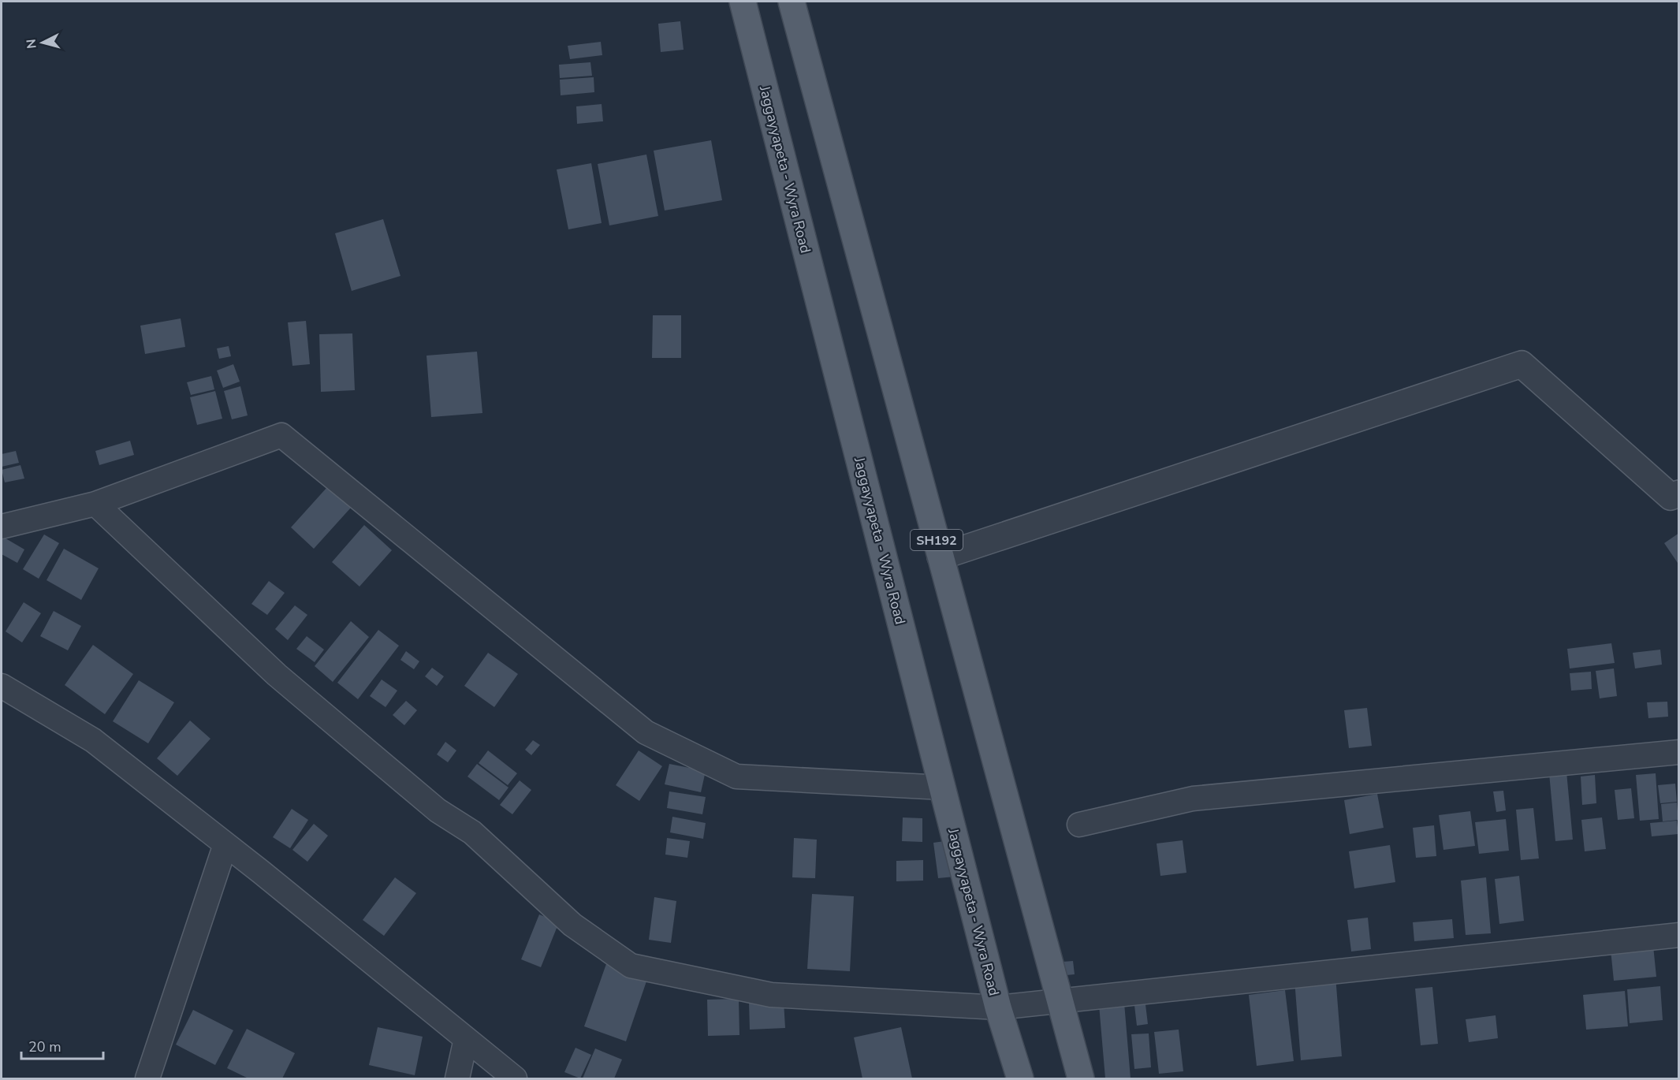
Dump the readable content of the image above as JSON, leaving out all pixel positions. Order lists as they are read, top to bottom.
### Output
{
  "streets": {
    "main road": ["Jaggayyapeta - Wyra Road", "SH192"]
  },
  "scale_bar": "20 m",
  "north": "left"
}
